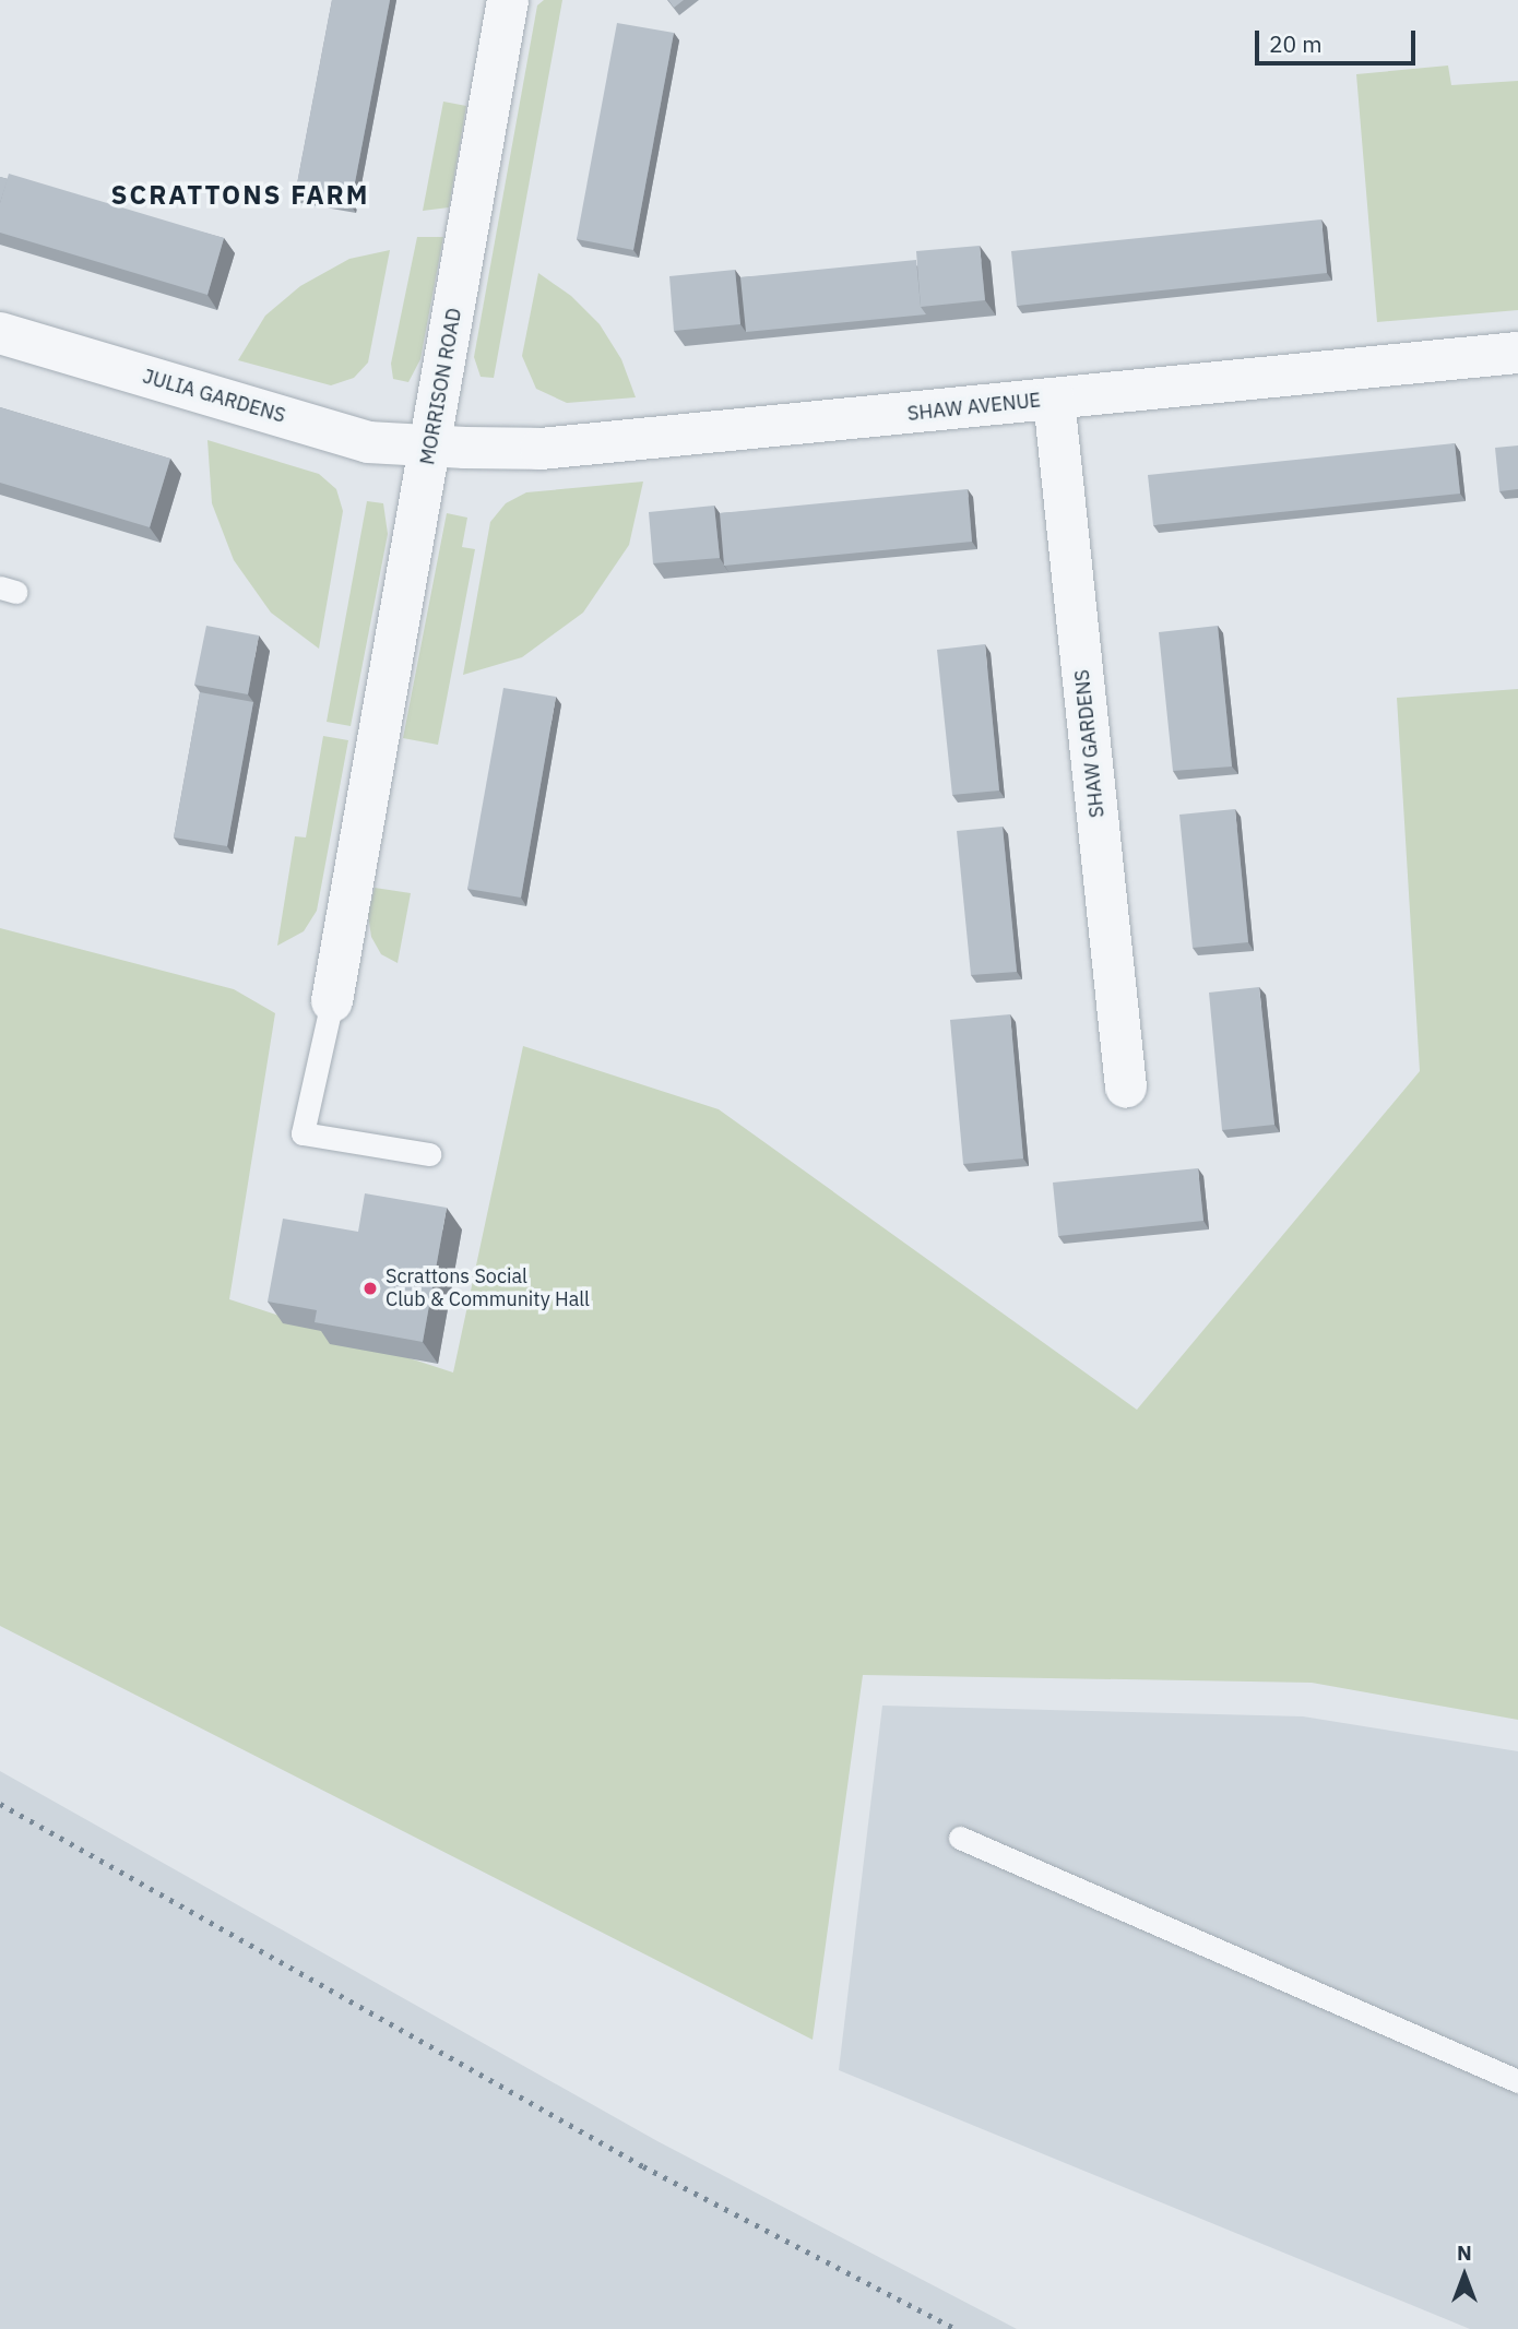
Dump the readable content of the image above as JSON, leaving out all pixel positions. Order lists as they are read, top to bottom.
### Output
{
  "streets": {
    "street": [
      "MORRISON ROAD",
      "JULIA GARDENS",
      "SHAW AVENUE",
      "SHAW GARDENS"
    ]
  },
  "crossings": [
    ["MORRISON ROAD", "JULIA GARDENS"],
    ["MORRISON ROAD", "SHAW AVENUE"],
    ["JULIA GARDENS", "SHAW AVENUE"],
    ["SHAW AVENUE", "SHAW GARDENS"]
  ],
  "districts": ["SCRATTONS FARM"],
  "places": ["Scrattons Social Club & Community Hall"],
  "scale_bar": "20 m",
  "north": "top"
}
